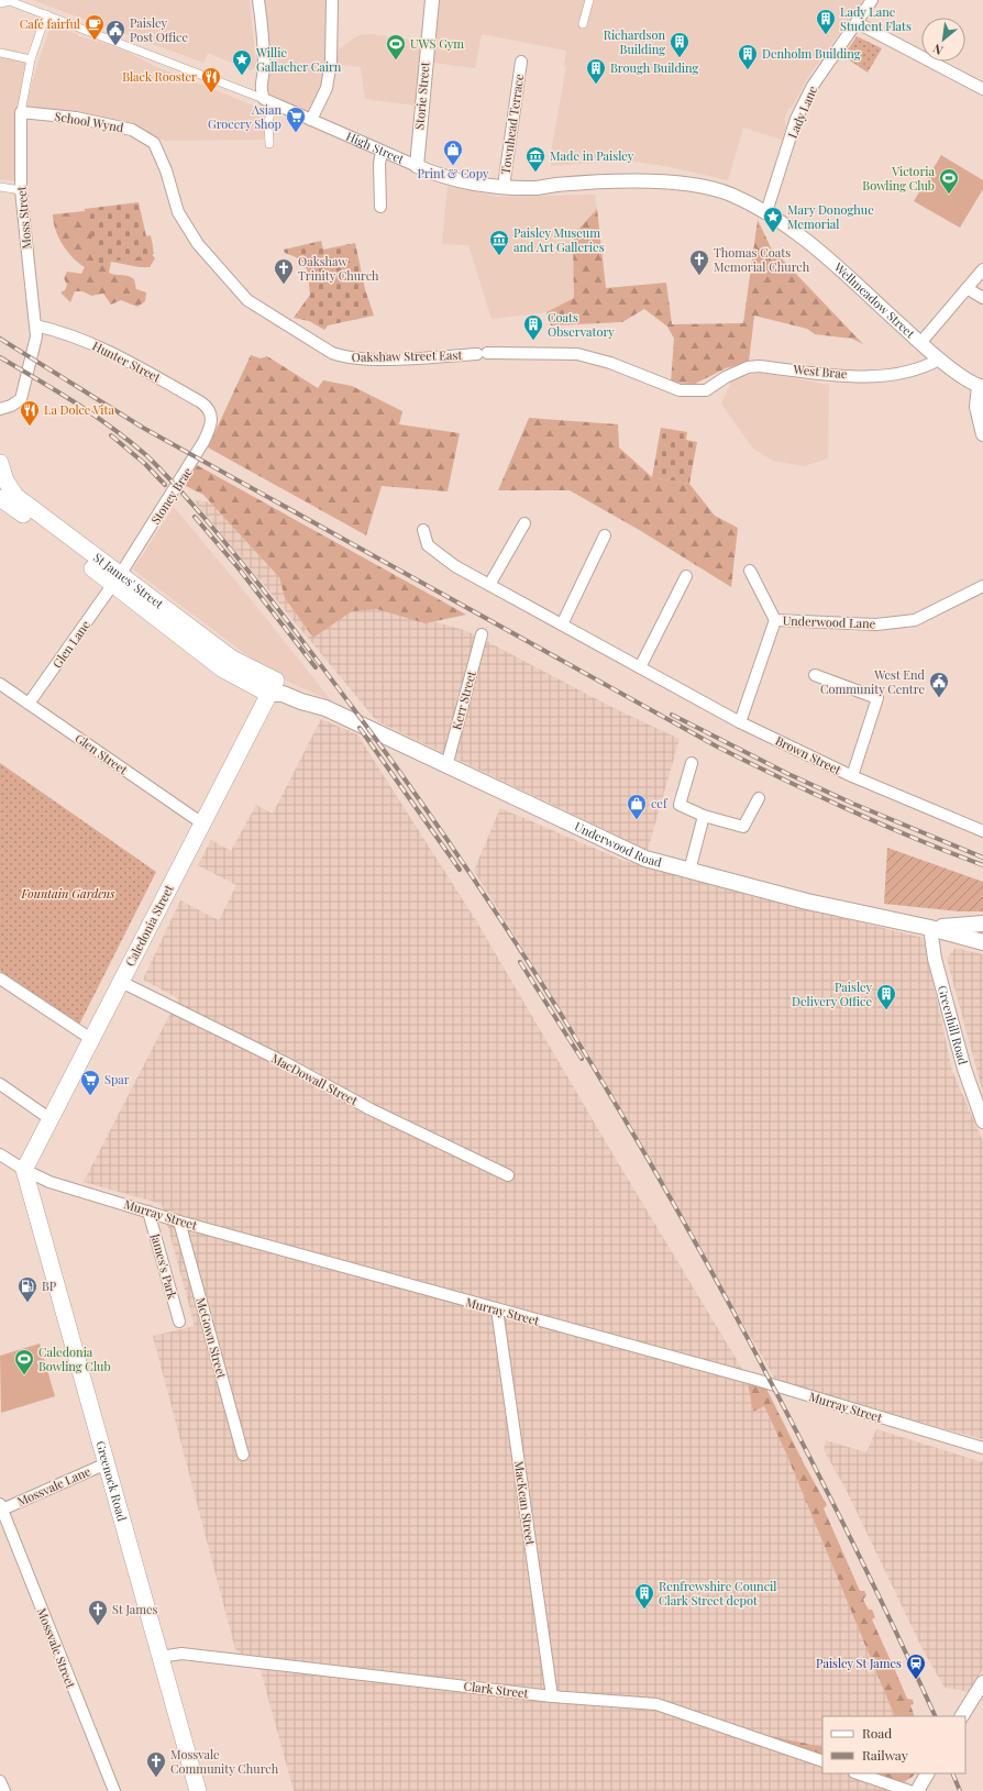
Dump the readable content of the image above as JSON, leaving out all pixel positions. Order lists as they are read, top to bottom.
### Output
{
  "streets": {
    "main road": [
      "St James' Street",
      "Underwood Road",
      "Caledonia Street",
      "Greenock Road"
    ],
    "street": [
      "Storie Street",
      "Lady Lane",
      "School Wynd",
      "Townhead Terrace",
      "High Street",
      "Moss Street",
      "Wellmeadow Street",
      "Oakshaw Street East",
      "Hunter Street",
      "West Brae",
      "Stoney Brae",
      "Underwood Lane",
      "Glen Lane",
      "Kerr Street",
      "Glen Street",
      "Brown Street",
      "Greenhill Road",
      "MacDowall Street",
      "Murray Street",
      "James's Park",
      "McGown Street",
      "Mossvale Lane",
      "MacKean Street",
      "Mossvale Street",
      "Clark Street"
    ]
  },
  "crossings": [
    ["Storie Street", "High Street"],
    ["Lady Lane", "High Street"],
    ["Lady Lane", "Wellmeadow Street"],
    ["School Wynd", "Moss Street"],
    ["School Wynd", "Oakshaw Street East"],
    ["Townhead Terrace", "High Street"],
    ["High Street", "Moss Street"],
    ["High Street", "Wellmeadow Street"],
    ["Moss Street", "Hunter Street"],
    ["Wellmeadow Street", "West Brae"],
    ["Oakshaw Street East", "West Brae"],
    ["Hunter Street", "Stoney Brae"],
    ["Stoney Brae", "St James' Street"],
    ["Stoney Brae", "Glen Lane"],
    ["St James' Street", "Glen Lane"],
    ["St James' Street", "Underwood Road"],
    ["St James' Street", "Caledonia Street"],
    ["Glen Lane", "Glen Street"],
    ["Kerr Street", "Underwood Road"],
    ["Glen Street", "Caledonia Street"],
    ["Underwood Road", "Caledonia Street"],
    ["Underwood Road", "Greenhill Road"],
    ["Caledonia Street", "MacDowall Street"],
    ["Caledonia Street", "Murray Street"],
    ["Caledonia Street", "Greenock Road"],
    ["Murray Street", "James's Park"],
    ["Murray Street", "McGown Street"],
    ["Murray Street", "Greenock Road"],
    ["Murray Street", "MacKean Street"],
    ["Greenock Road", "Mossvale Lane"],
    ["Greenock Road", "Clark Street"],
    ["Mossvale Lane", "Mossvale Street"],
    ["MacKean Street", "Clark Street"]
  ],
  "parks": ["Fountain Gardens"],
  "places": {
    "building": [
      "Lady Lane Student Flats",
      "Richardson Building",
      "Denholm Building",
      "Brough Building",
      "Coats Observatory",
      "Paisley Delivery Office",
      "Renfrewshire Council Clark Street depot"
    ],
    "cafe": ["Café fairful"],
    "public building": ["Paisley Post Office", "West End Community Centre"],
    "sports": ["UWS Gym", "Victoria Bowling Club", "Caledonia Bowling Club"],
    "place": ["Willie Gallacher Cairn", "Mary Donoghue Memorial"],
    "restaurant": ["Black Rooster", "La Dolce Vita"],
    "supermarket": ["Asian Grocery Shop", "Spar"],
    "shop": ["Print & Copy", "cef"],
    "museum": ["Made in Paisley", "Paisley Museum and Art Galleries"],
    "church": [
      "Thomas Coats Memorial Church",
      "Oakshaw Trinity Church",
      "St James",
      "Mossvale Community Church"
    ],
    "fuel station": ["BP"],
    "station": ["Paisley St James"]
  },
  "legend": ["Road", "Railway"],
  "north": "bottom left"
}
